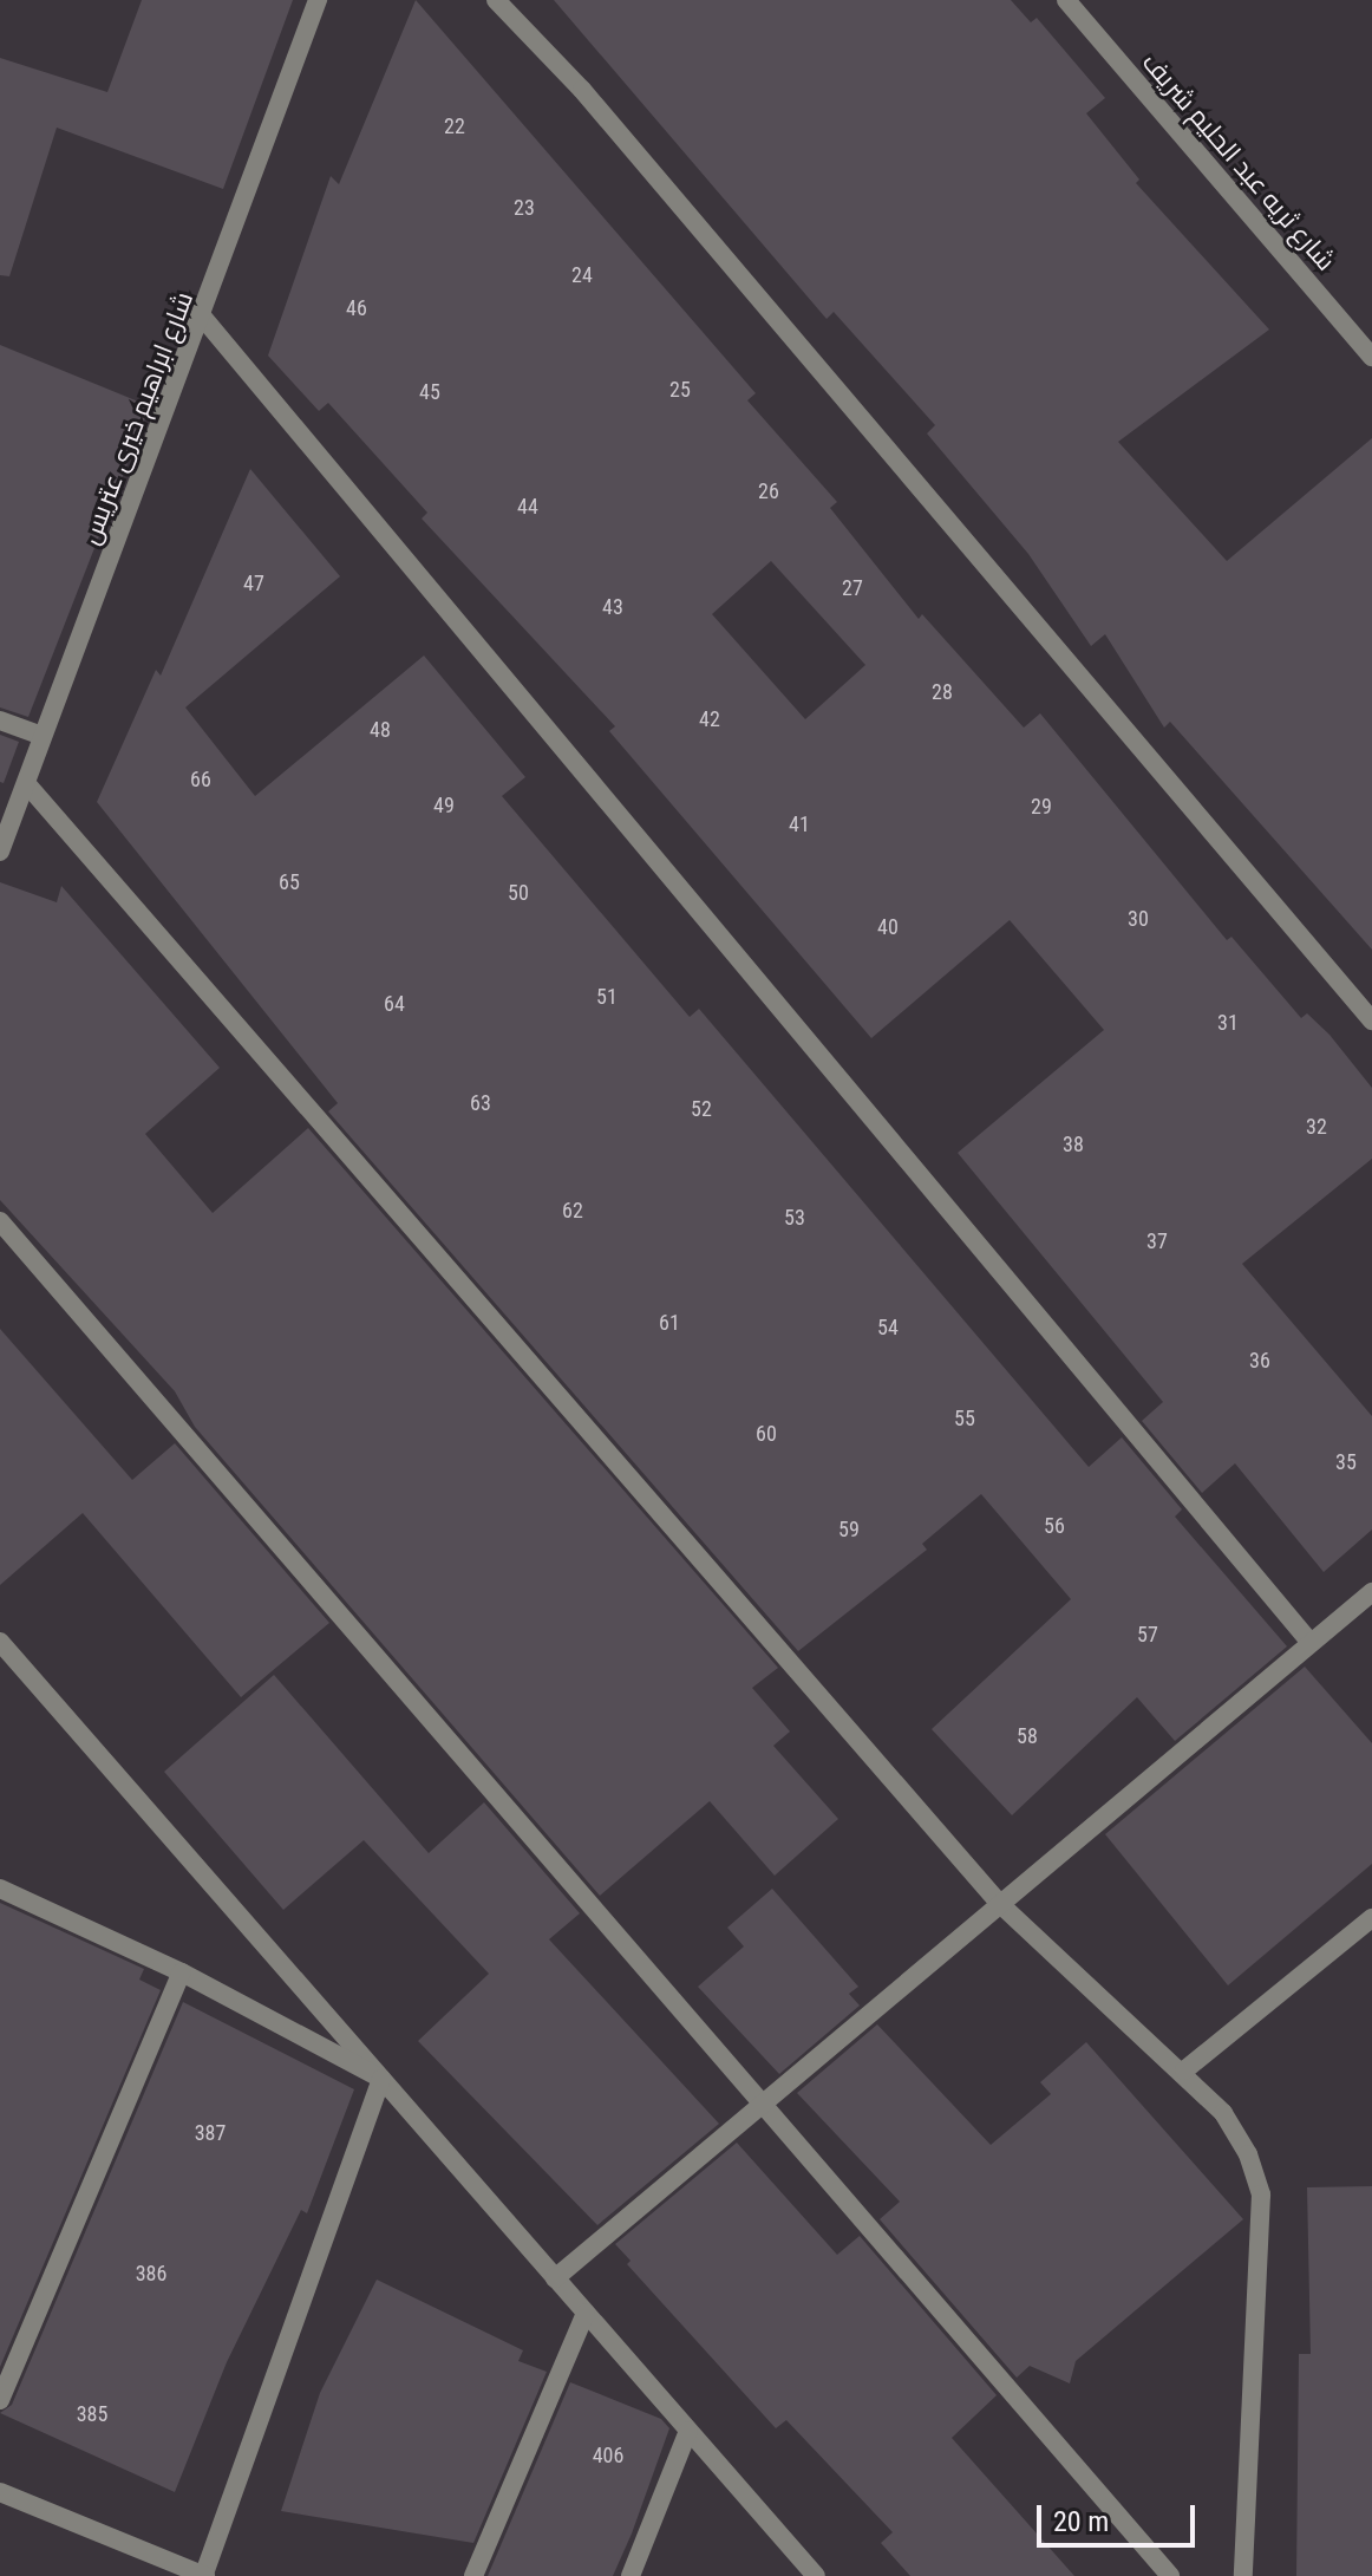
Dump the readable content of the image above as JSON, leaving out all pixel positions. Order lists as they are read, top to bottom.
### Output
{
  "streets": {
    "street": ["شارع ثريه عبد الحليم شريف", "شارع ابراهيم خيرى عتريس"]
  },
  "house_numbers": [
    "22",
    "23",
    "24",
    "46",
    "25",
    "45",
    "26",
    "44",
    "47",
    "27",
    "43",
    "28",
    "42",
    "48",
    "66",
    "49",
    "29",
    "41",
    "65",
    "50",
    "30",
    "40",
    "51",
    "64",
    "31",
    "63",
    "52",
    "32",
    "38",
    "62",
    "53",
    "37",
    "61",
    "54",
    "36",
    "55",
    "60",
    "35",
    "56",
    "59",
    "57",
    "58",
    "387",
    "386",
    "385",
    "406"
  ],
  "scale_bar": "20 m"
}
